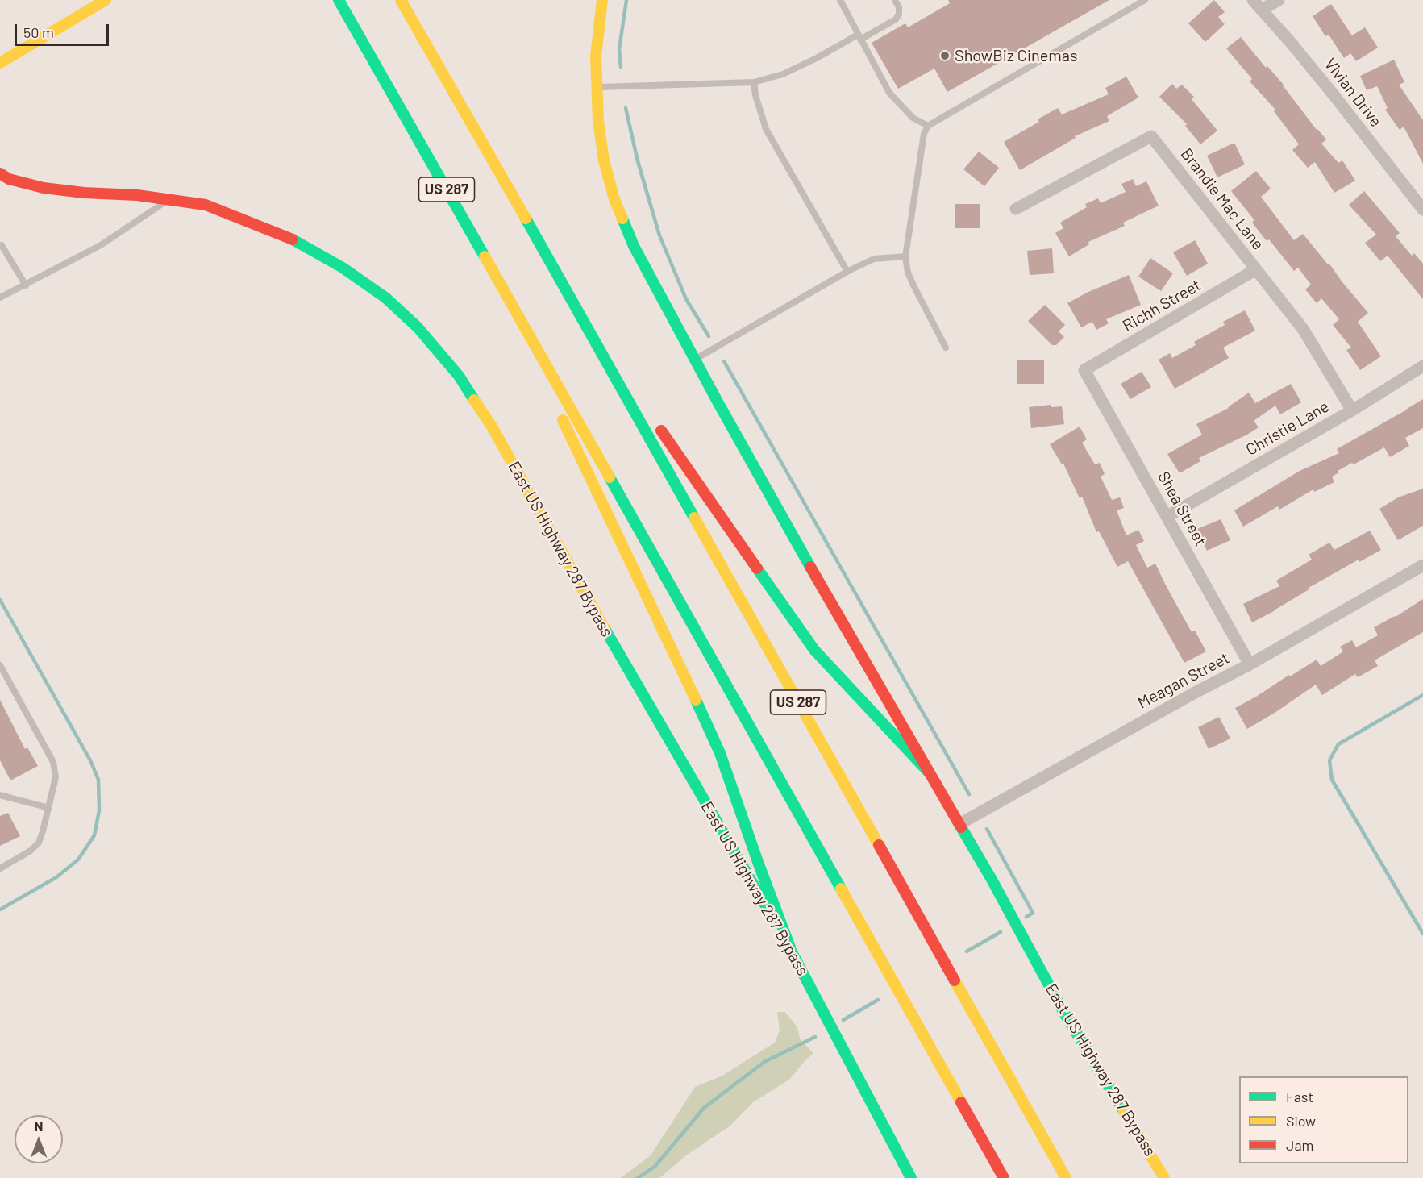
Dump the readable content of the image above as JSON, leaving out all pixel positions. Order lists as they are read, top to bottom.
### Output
{
  "streets": {
    "main road": ["US 287", "East US Highway 287 Bypass"],
    "street": [
      "Vivian Drive",
      "Brandie Mac Lane",
      "Richh Street",
      "Christie Lane",
      "Shea Street",
      "Meagan Street"
    ]
  },
  "crossings": [
    ["Brandie Mac Lane", "Richh Street"],
    ["Brandie Mac Lane", "Christie Lane"],
    ["Richh Street", "Shea Street"],
    ["Christie Lane", "Shea Street"],
    ["Shea Street", "Meagan Street"],
    ["East US Highway 287 Bypass", "Meagan Street"]
  ],
  "places": ["ShowBiz Cinemas"],
  "legend": ["Fast", "Slow", "Jam"],
  "scale_bar": "50 m",
  "north": "top"
}
